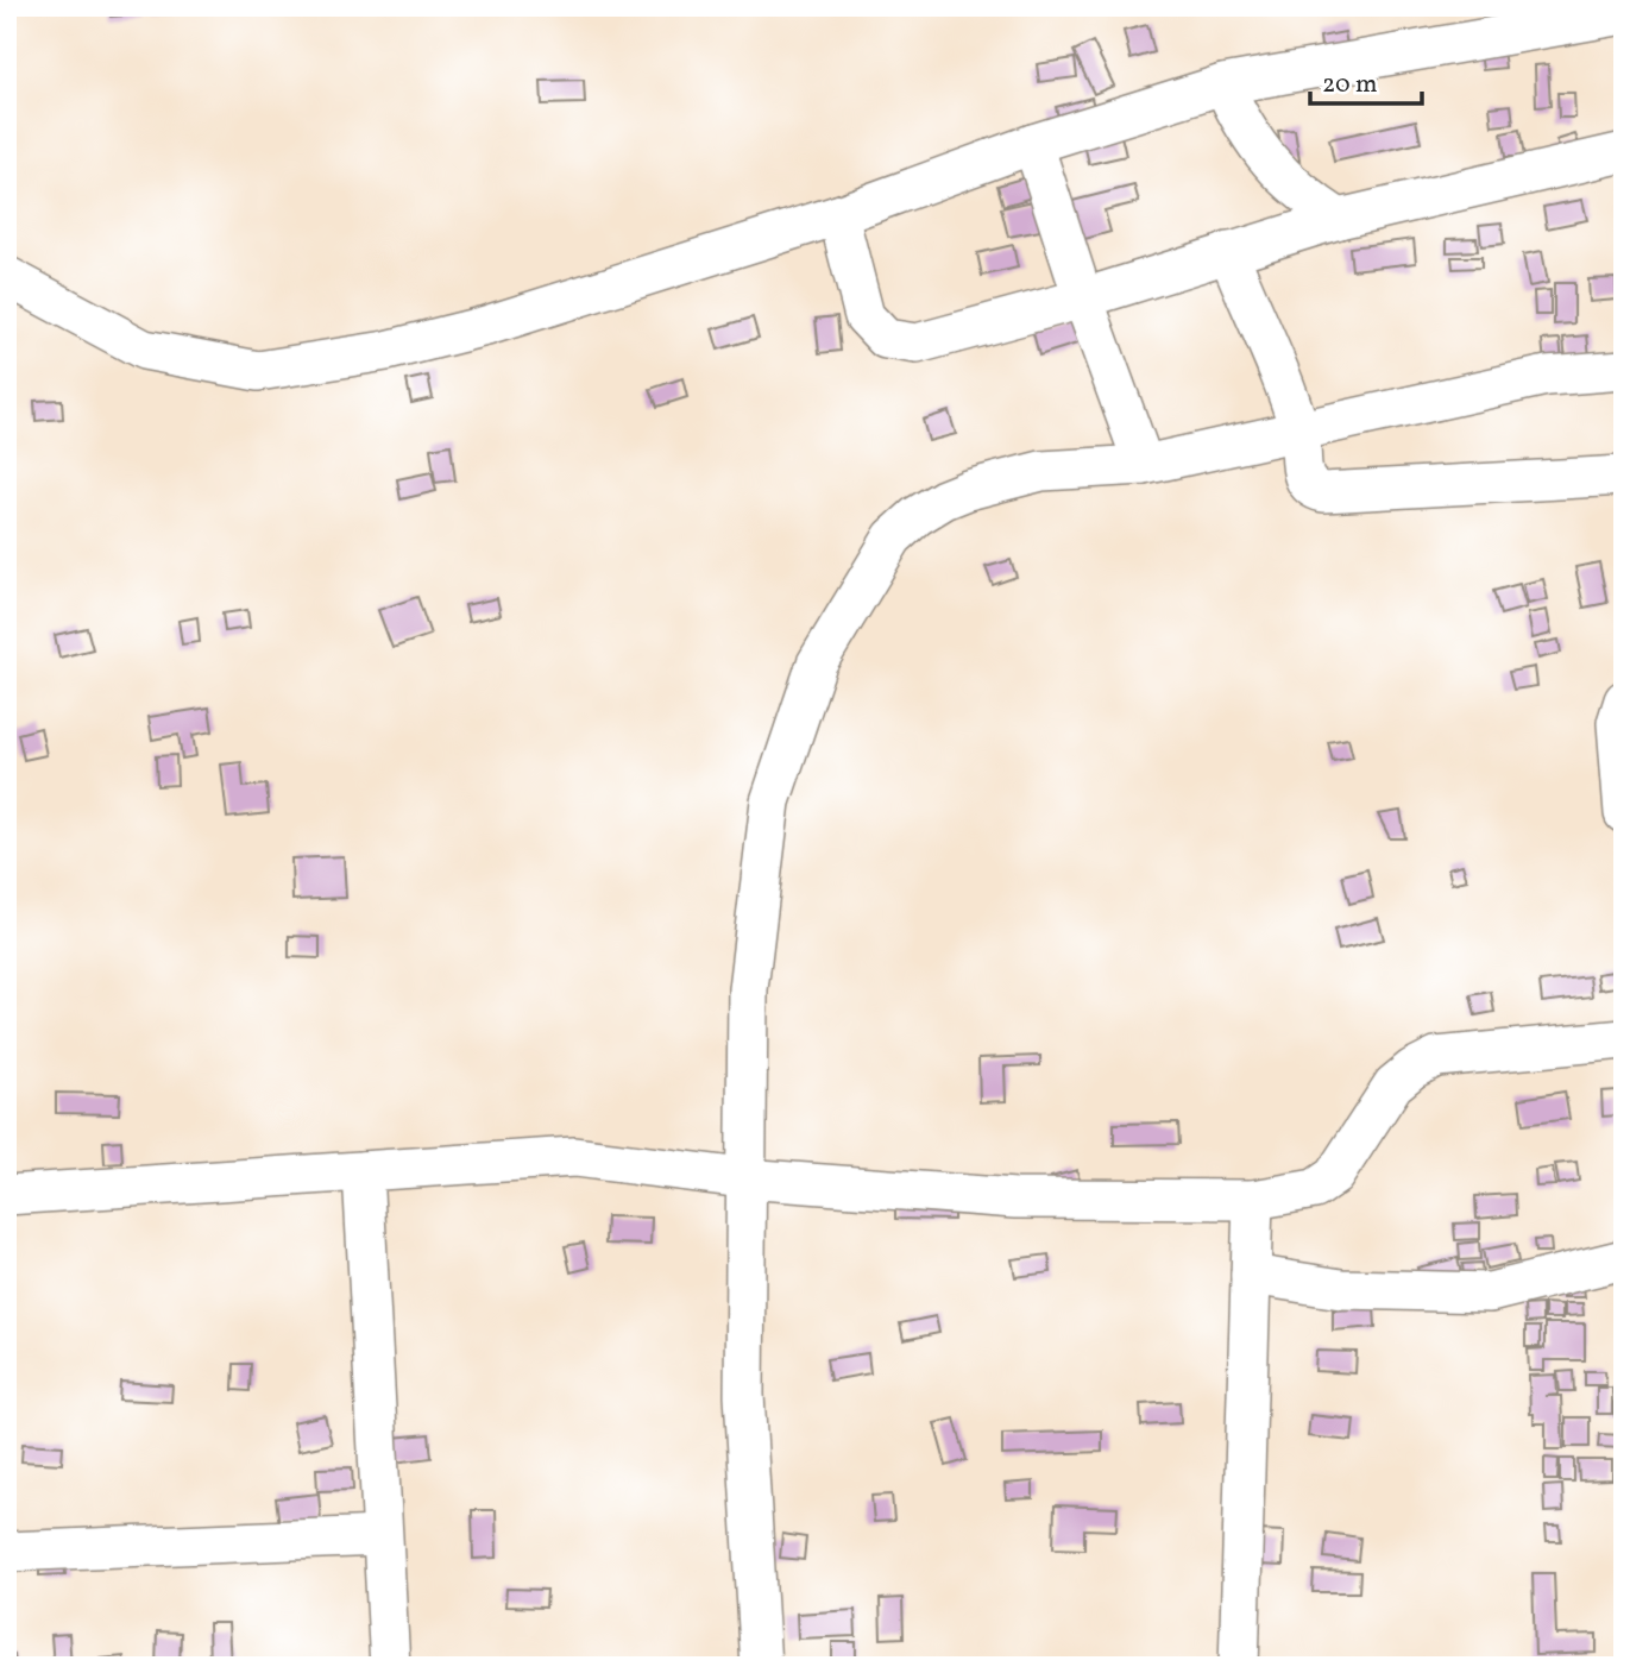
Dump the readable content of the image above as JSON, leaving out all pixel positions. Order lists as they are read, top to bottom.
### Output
{
  "scale_bar": "20 m"
}
